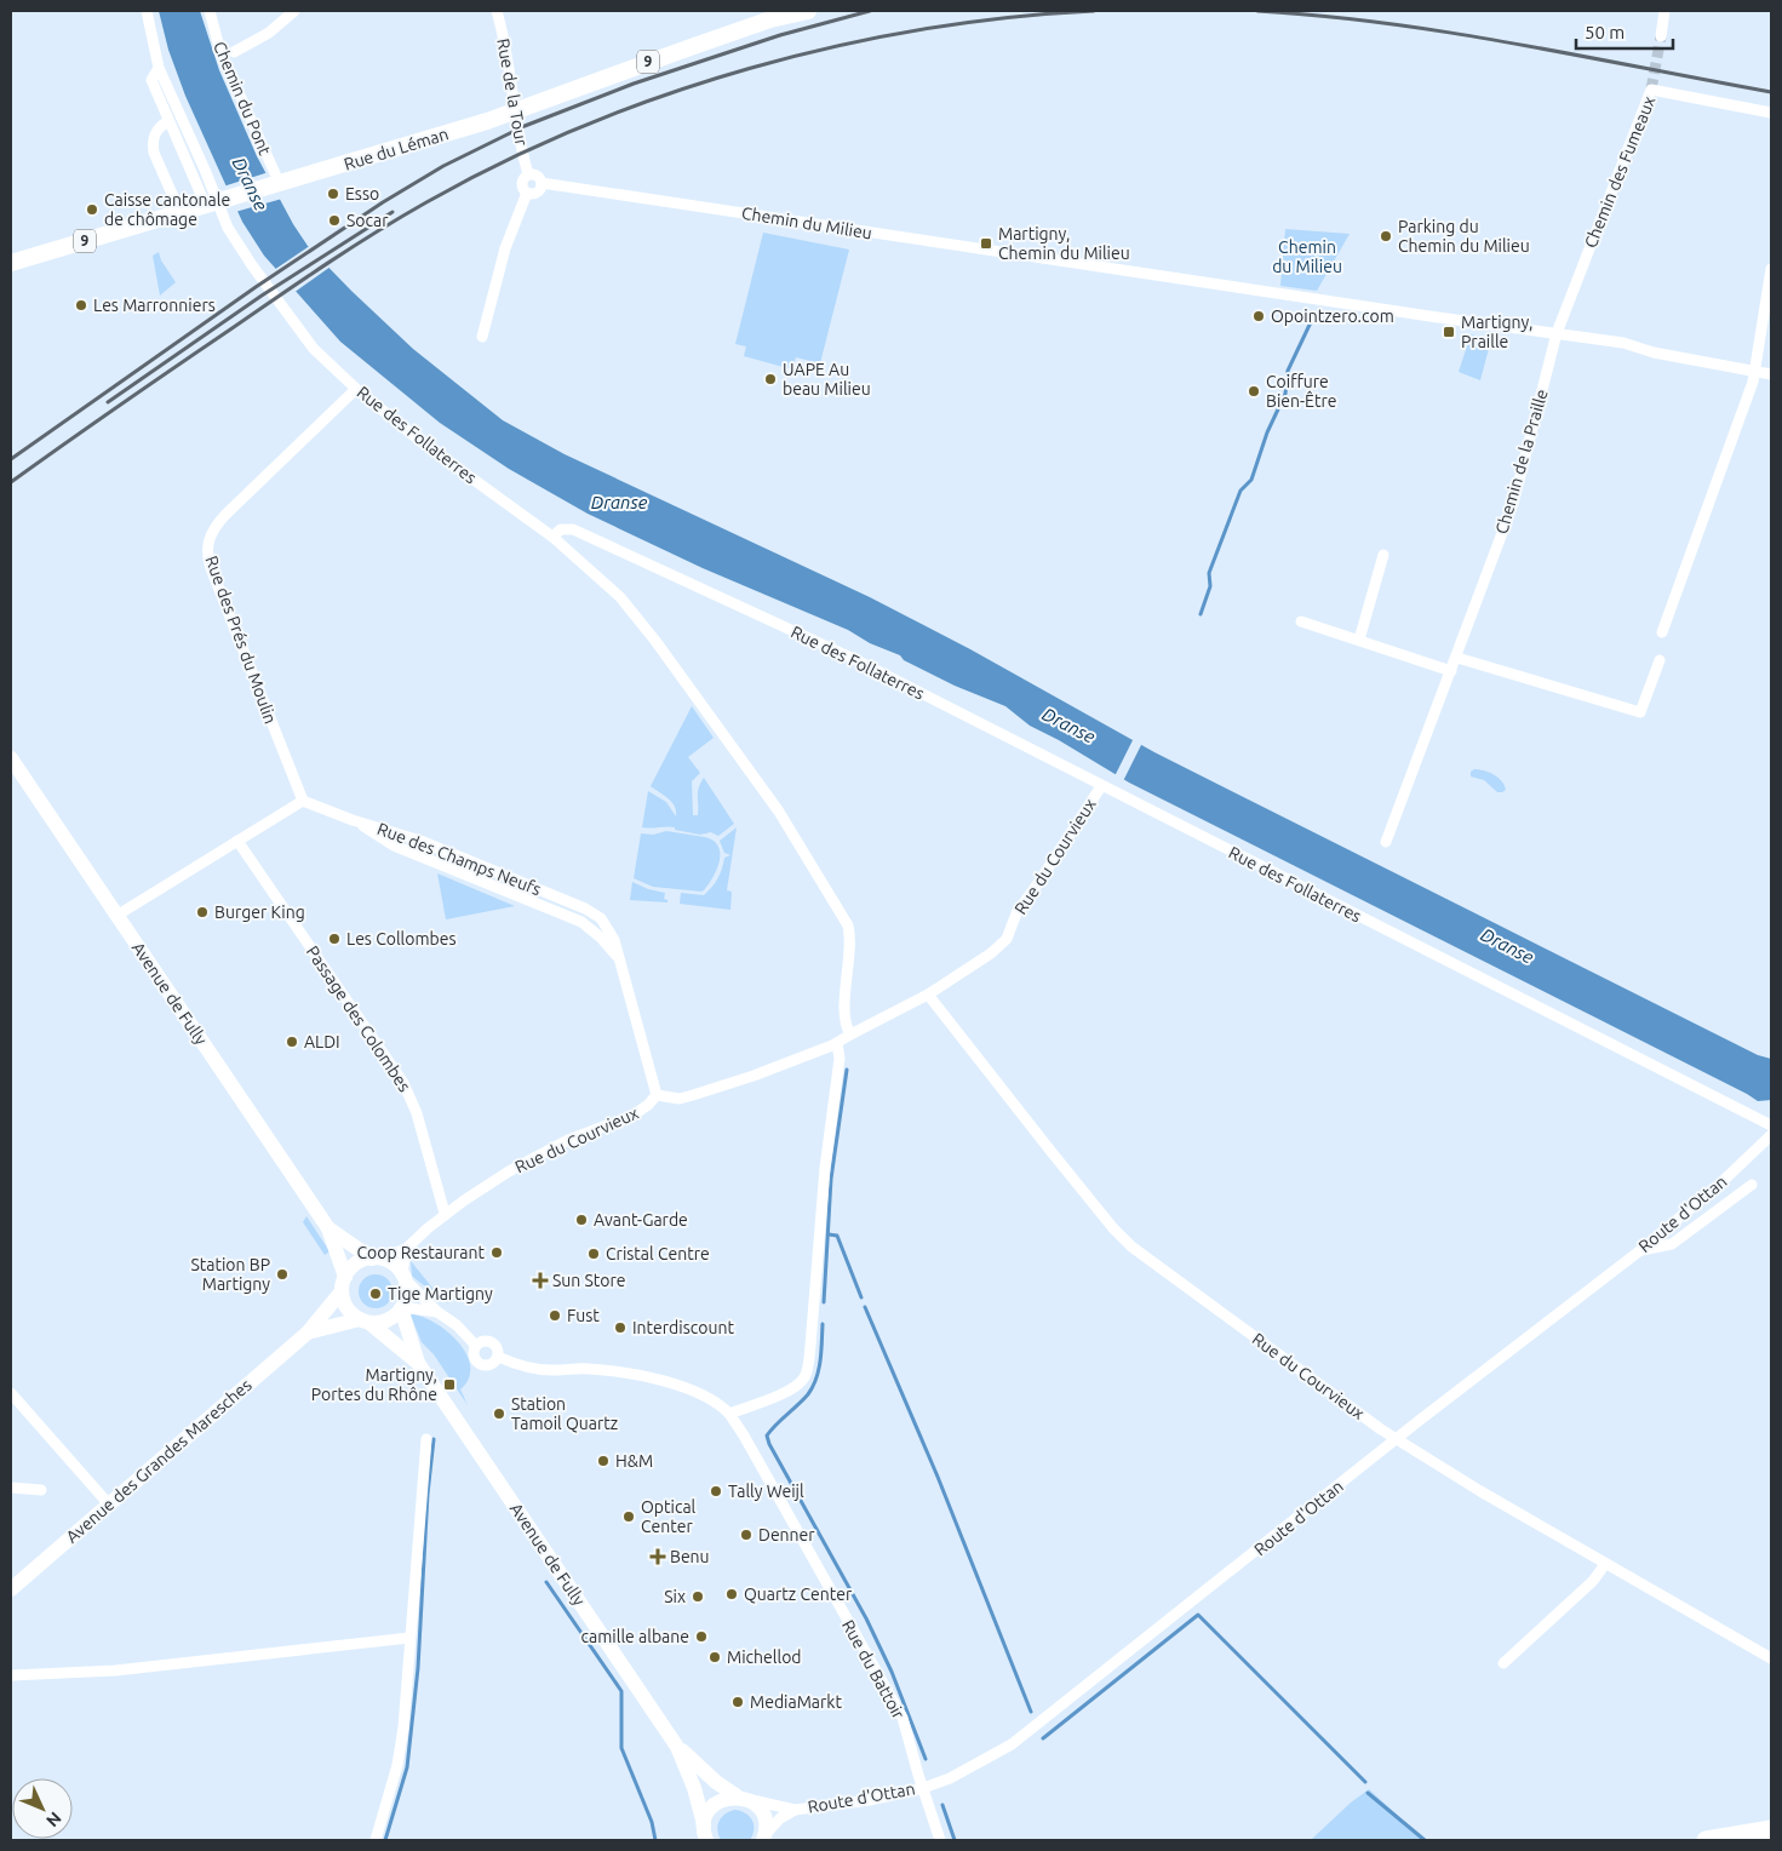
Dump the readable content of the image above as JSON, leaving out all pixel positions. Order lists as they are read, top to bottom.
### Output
{
  "streets": {
    "main road": [
      "9",
      "Rue du Léman",
      "Avenue de Fully",
      "Avenue des Grandes Maresches"
    ],
    "street": [
      "Rue de la Tour",
      "Chemin du Pont",
      "Chemin des Fumeaux",
      "Chemin du Milieu",
      "Rue des Follaterres",
      "Chemin de la Praille",
      "Rue des Prés du Moulin",
      "Rue du Courvieux",
      "Rue des Champs Neufs",
      "Passage des Colombes",
      "Route d'Ottan",
      "Rue du Battoir"
    ]
  },
  "crossings": [
    ["Rue de la Tour", "Chemin du Milieu"],
    ["Chemin du Pont", "Rue du Léman"],
    ["Chemin des Fumeaux", "Chemin du Milieu"],
    ["Chemin des Fumeaux", "Chemin de la Praille"],
    ["Chemin du Milieu", "Chemin de la Praille"],
    ["Rue des Follaterres", "Rue des Prés du Moulin"],
    ["Rue des Follaterres", "Rue du Courvieux"],
    ["Rue du Courvieux", "Rue des Champs Neufs"],
    ["Rue du Courvieux", "Avenue de Fully"],
    ["Rue du Courvieux", "Passage des Colombes"],
    ["Rue du Courvieux", "Route d'Ottan"],
    ["Rue du Courvieux", "Avenue des Grandes Maresches"],
    ["Avenue de Fully", "Route d'Ottan"],
    ["Avenue de Fully", "Avenue des Grandes Maresches"],
    ["Route d'Ottan", "Rue du Battoir"]
  ],
  "water": ["Dranse"],
  "parks": ["Chemin du Milieu"],
  "places": {
    "other": [
      "Esso",
      "Caisse cantonale de chômage",
      "Socar",
      "Parking du Chemin du Milieu",
      "Les Marronniers",
      "Opointzero.com",
      "UAPE Au beau Milieu",
      "Coiffure Bien-Être",
      "Burger King",
      "Les Collombes",
      "ALDI",
      "Avant-Garde",
      "Coop Restaurant",
      "Cristal Centre",
      "Station BP Martigny",
      "Tige Martigny",
      "Fust",
      "Interdiscount",
      "Station Tamoil Quartz",
      "H&M",
      "Tally Weijl",
      "Optical Center",
      "Denner",
      "Quartz Center",
      "Six",
      "camille albane",
      "Michellod",
      "MediaMarkt"
    ],
    "transit": ["Martigny, Chemin du Milieu", "Martigny, Praille", "Martigny, Portes du Rhône"],
    "health": ["Sun Store", "Benu"]
  },
  "scale_bar": "50 m",
  "north": "bottom right"
}
